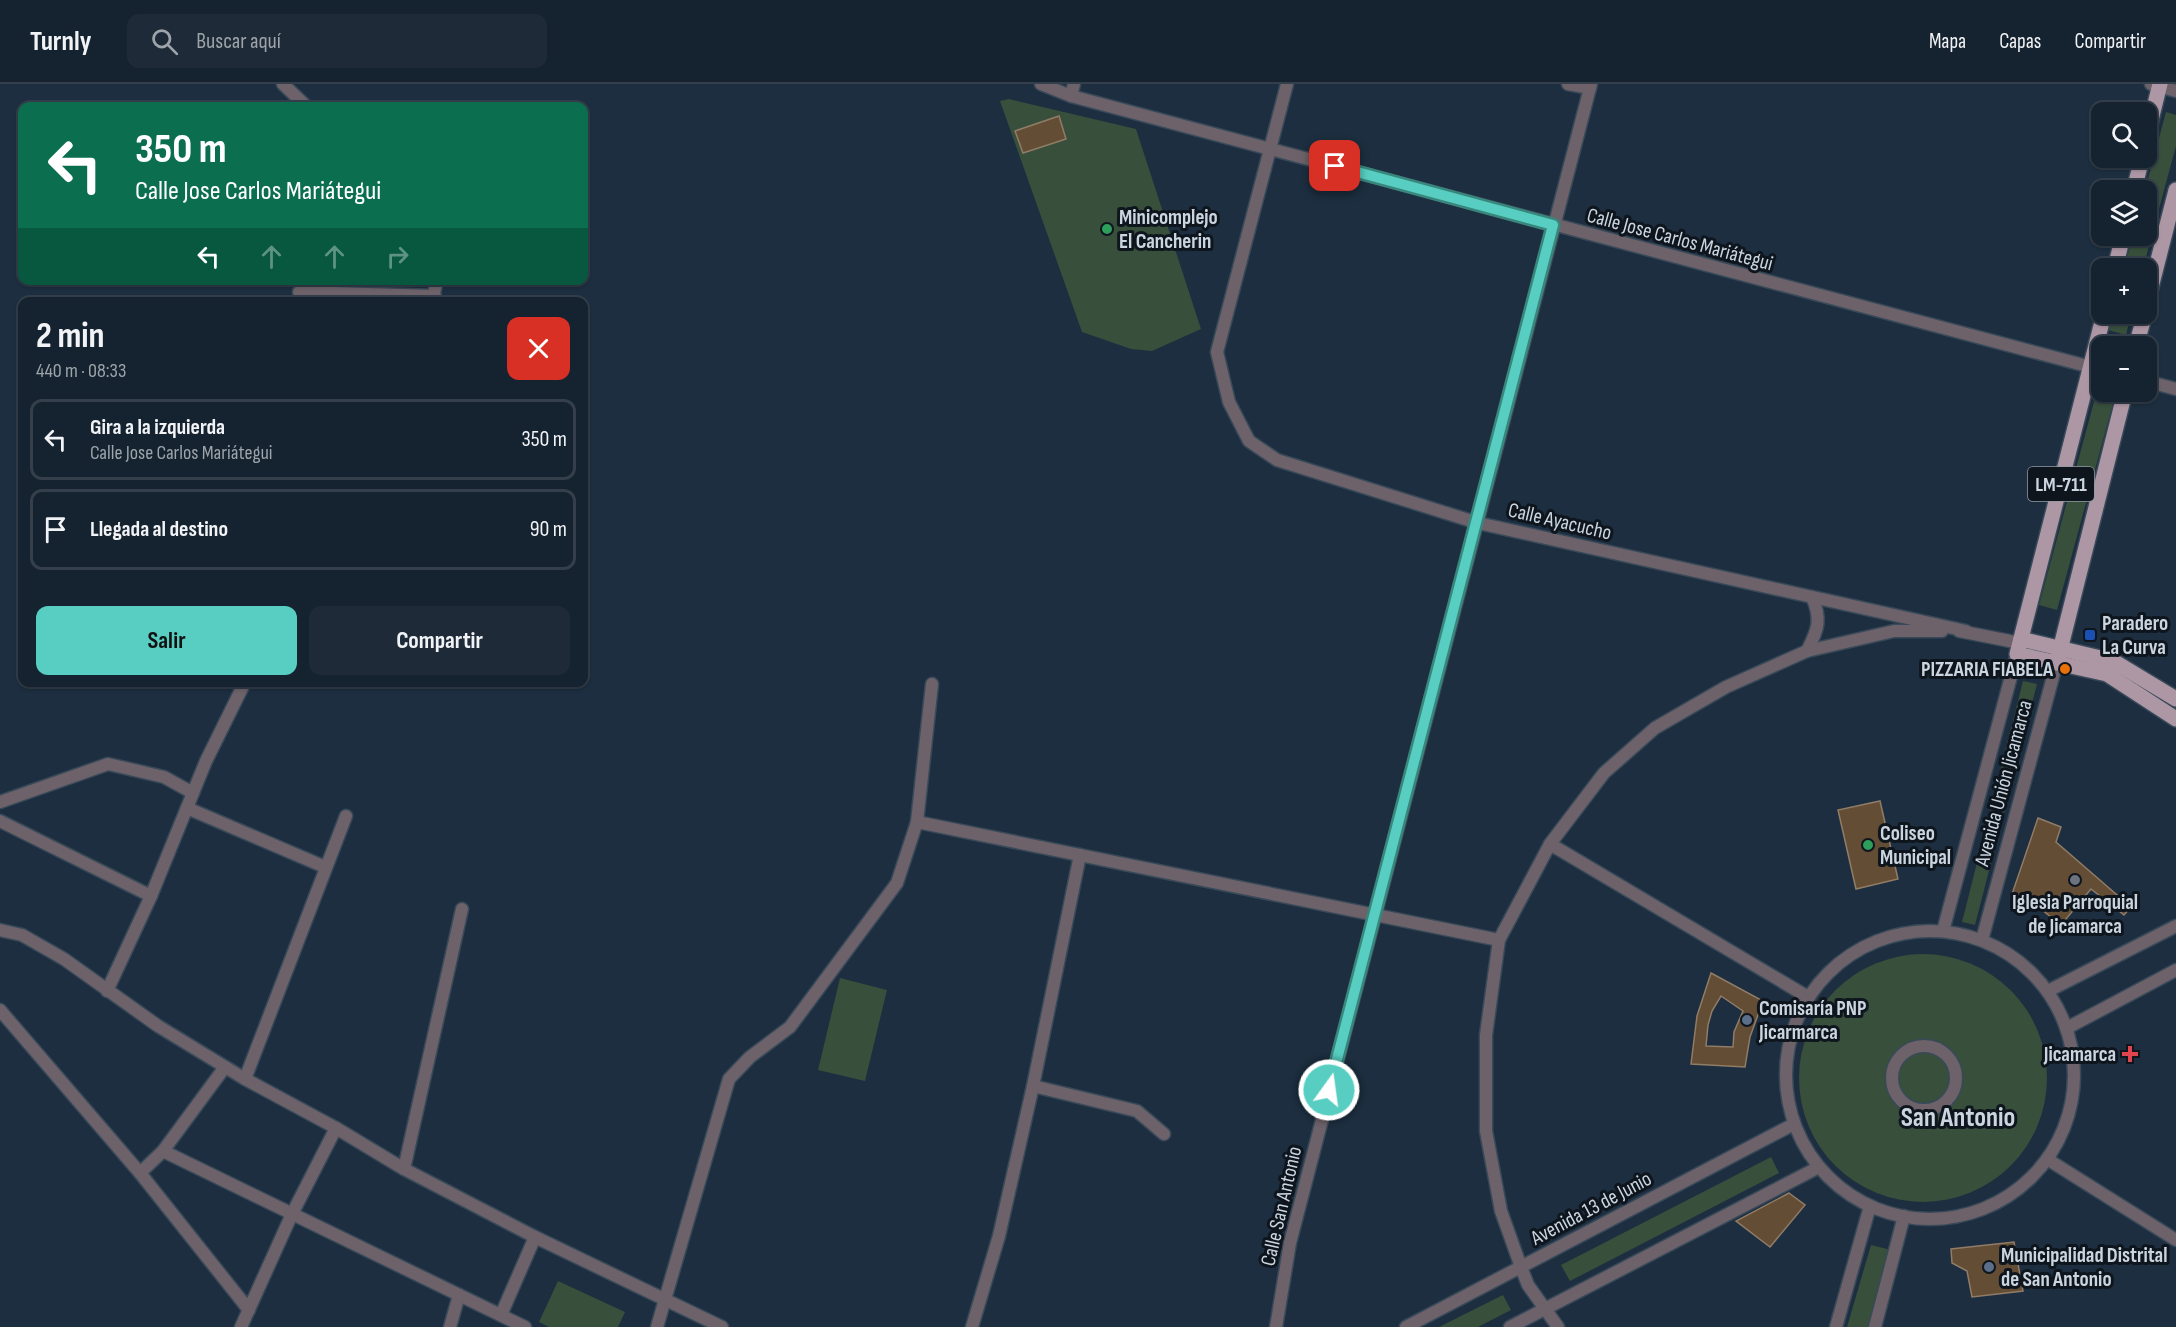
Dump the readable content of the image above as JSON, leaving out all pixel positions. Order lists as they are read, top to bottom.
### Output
{
  "streets": {
    "main road": ["LM-711", "Avenida Unión Jicamarca"],
    "street": [
      "Calle Jose Carlos Mariátegui",
      "Calle Ayacucho",
      "Calle San Antonio",
      "Avenida 13 de Junio"
    ]
  },
  "crossings": [
    ["Calle Jose Carlos Mariátegui", "Calle Ayacucho"],
    ["Calle Jose Carlos Mariátegui", "Calle San Antonio"],
    ["Calle Ayacucho", "Calle San Antonio"]
  ],
  "districts": ["San Antonio"],
  "places": {
    "other": [
      "Minicomplejo El Cancherin",
      "PIZZARIA FIABELA",
      "Coliseo Municipal",
      "Iglesia Parroquial de Jicamarca",
      "Comisaría PNP Jicarmarca",
      "Municipalidad Distrital de San Antonio"
    ],
    "transit": ["Paradero La Curva"],
    "health": ["Jicamarca"]
  },
  "page": {
    "header": "Turnly",
    "search": "Buscar aquí",
    "nav": ["Mapa", "Capas", "Compartir"],
    "map_buttons": ["+", "−"],
    "turn": ["350 m", "Calle Jose Carlos Mariátegui"],
    "heading": ["2 min", "440 m · 08:33"],
    "list": [
      {
        "name": "Gira a la izquierda",
        "note": "Calle Jose Carlos Mariátegui",
        "value": "350 m"
      },
      {
        "name": "Llegada al destino",
        "value": "90 m"
      }
    ],
    "buttons": ["Salir", "Compartir"]
  }
}
